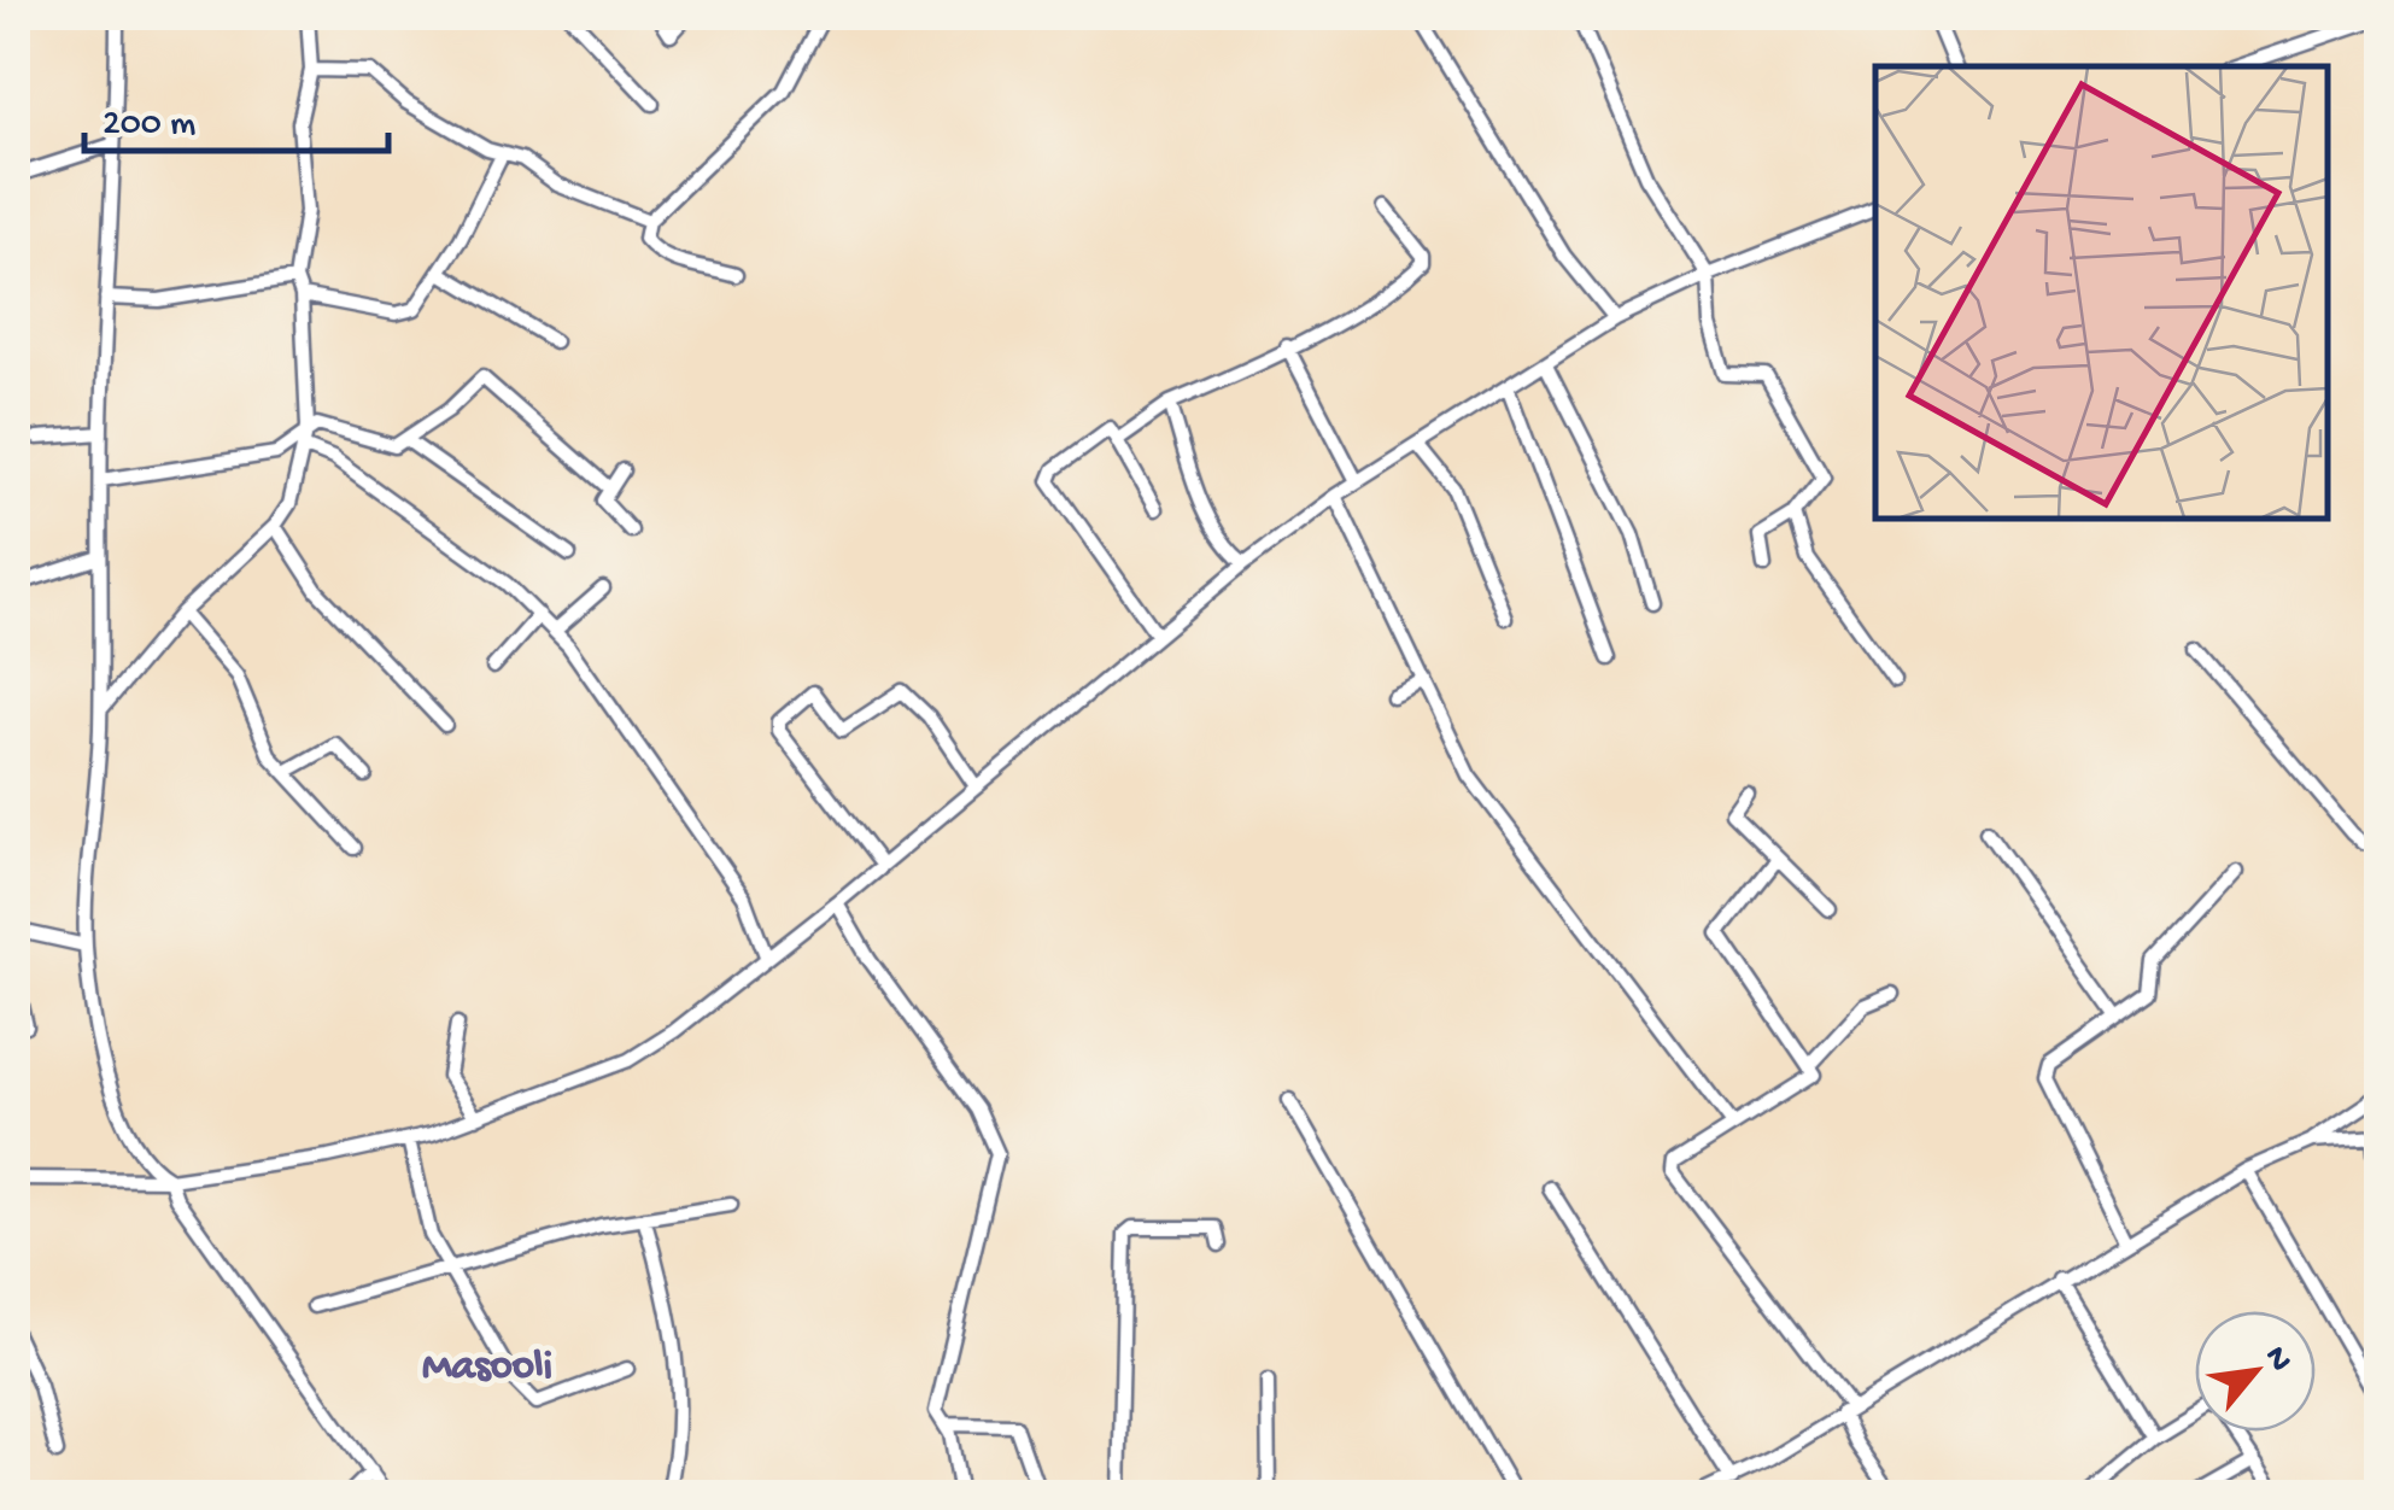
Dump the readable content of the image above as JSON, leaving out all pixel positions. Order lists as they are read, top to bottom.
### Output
{
  "districts": ["Masooli"],
  "scale_bar": "200 m",
  "north": "top right"
}
